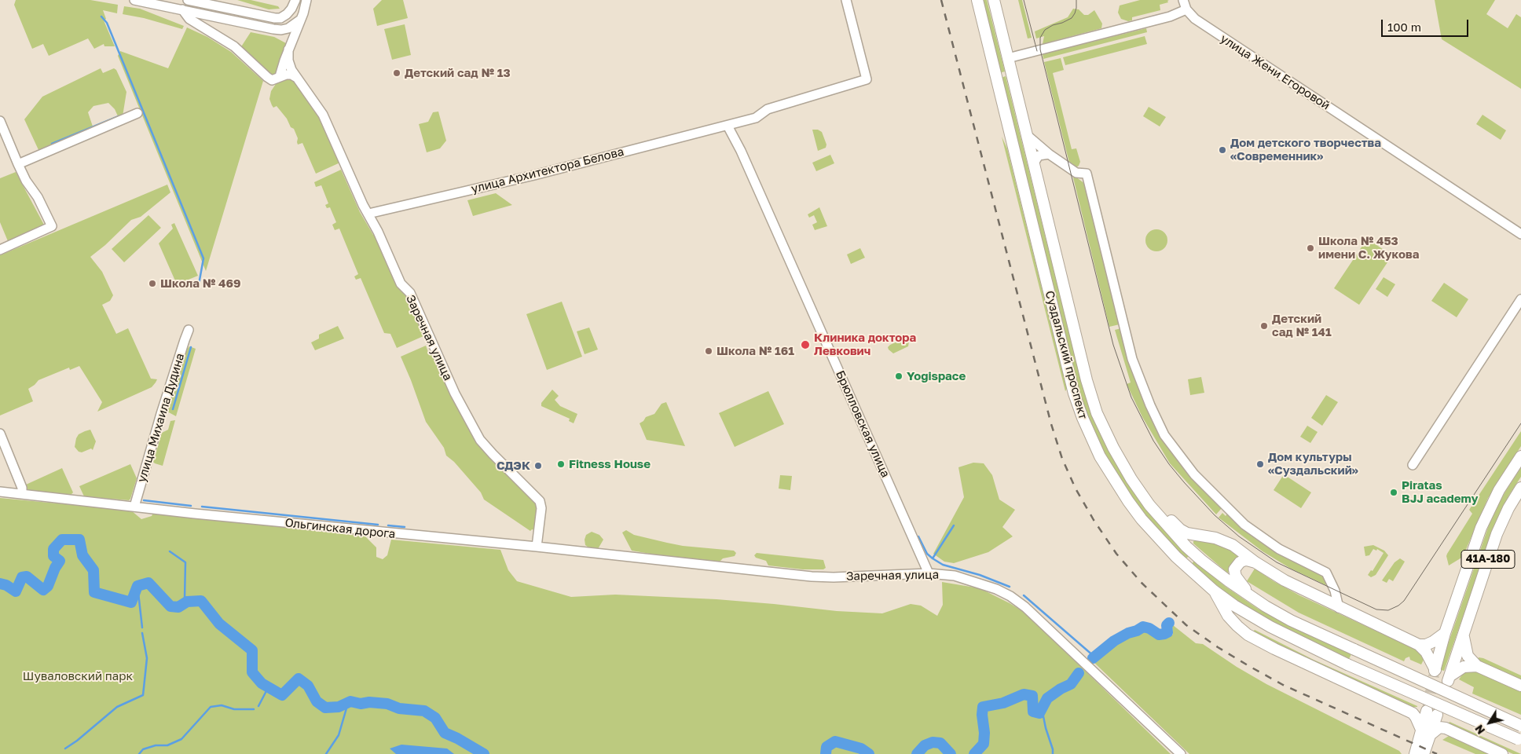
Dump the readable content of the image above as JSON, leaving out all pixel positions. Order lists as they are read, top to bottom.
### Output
{
  "streets": {
    "main road": ["Суздальский проспект", "41А-180"],
    "street": [
      "улица Жени Егоровой",
      "улица Архитектора Белова",
      "Заречная улица",
      "улица Михаила Дудина",
      "Брюлловская улица",
      "Ольгинская дорога"
    ]
  },
  "crossings": [
    ["улица Архитектора Белова", "Заречная улица"],
    ["улица Архитектора Белова", "Брюлловская улица"],
    ["Заречная улица", "Брюлловская улица"],
    ["Заречная улица", "Ольгинская дорога"],
    ["улица Михаила Дудина", "Ольгинская дорога"]
  ],
  "parks": ["Шуваловский парк"],
  "places": [
    "Детский сад № 13",
    "Дом детского творчества «Современник»",
    "Школа № 453 имени С. Жукова",
    "Школа № 469",
    "Детский сад № 141",
    "Клиника доктора Левкович",
    "Школа № 161",
    "Yogispace",
    "Fitness House",
    "Дом культуры «Суздальский»",
    "СДЭК",
    "Piratas BJJ academy"
  ],
  "scale_bar": "100 m",
  "north": "bottom left"
}
